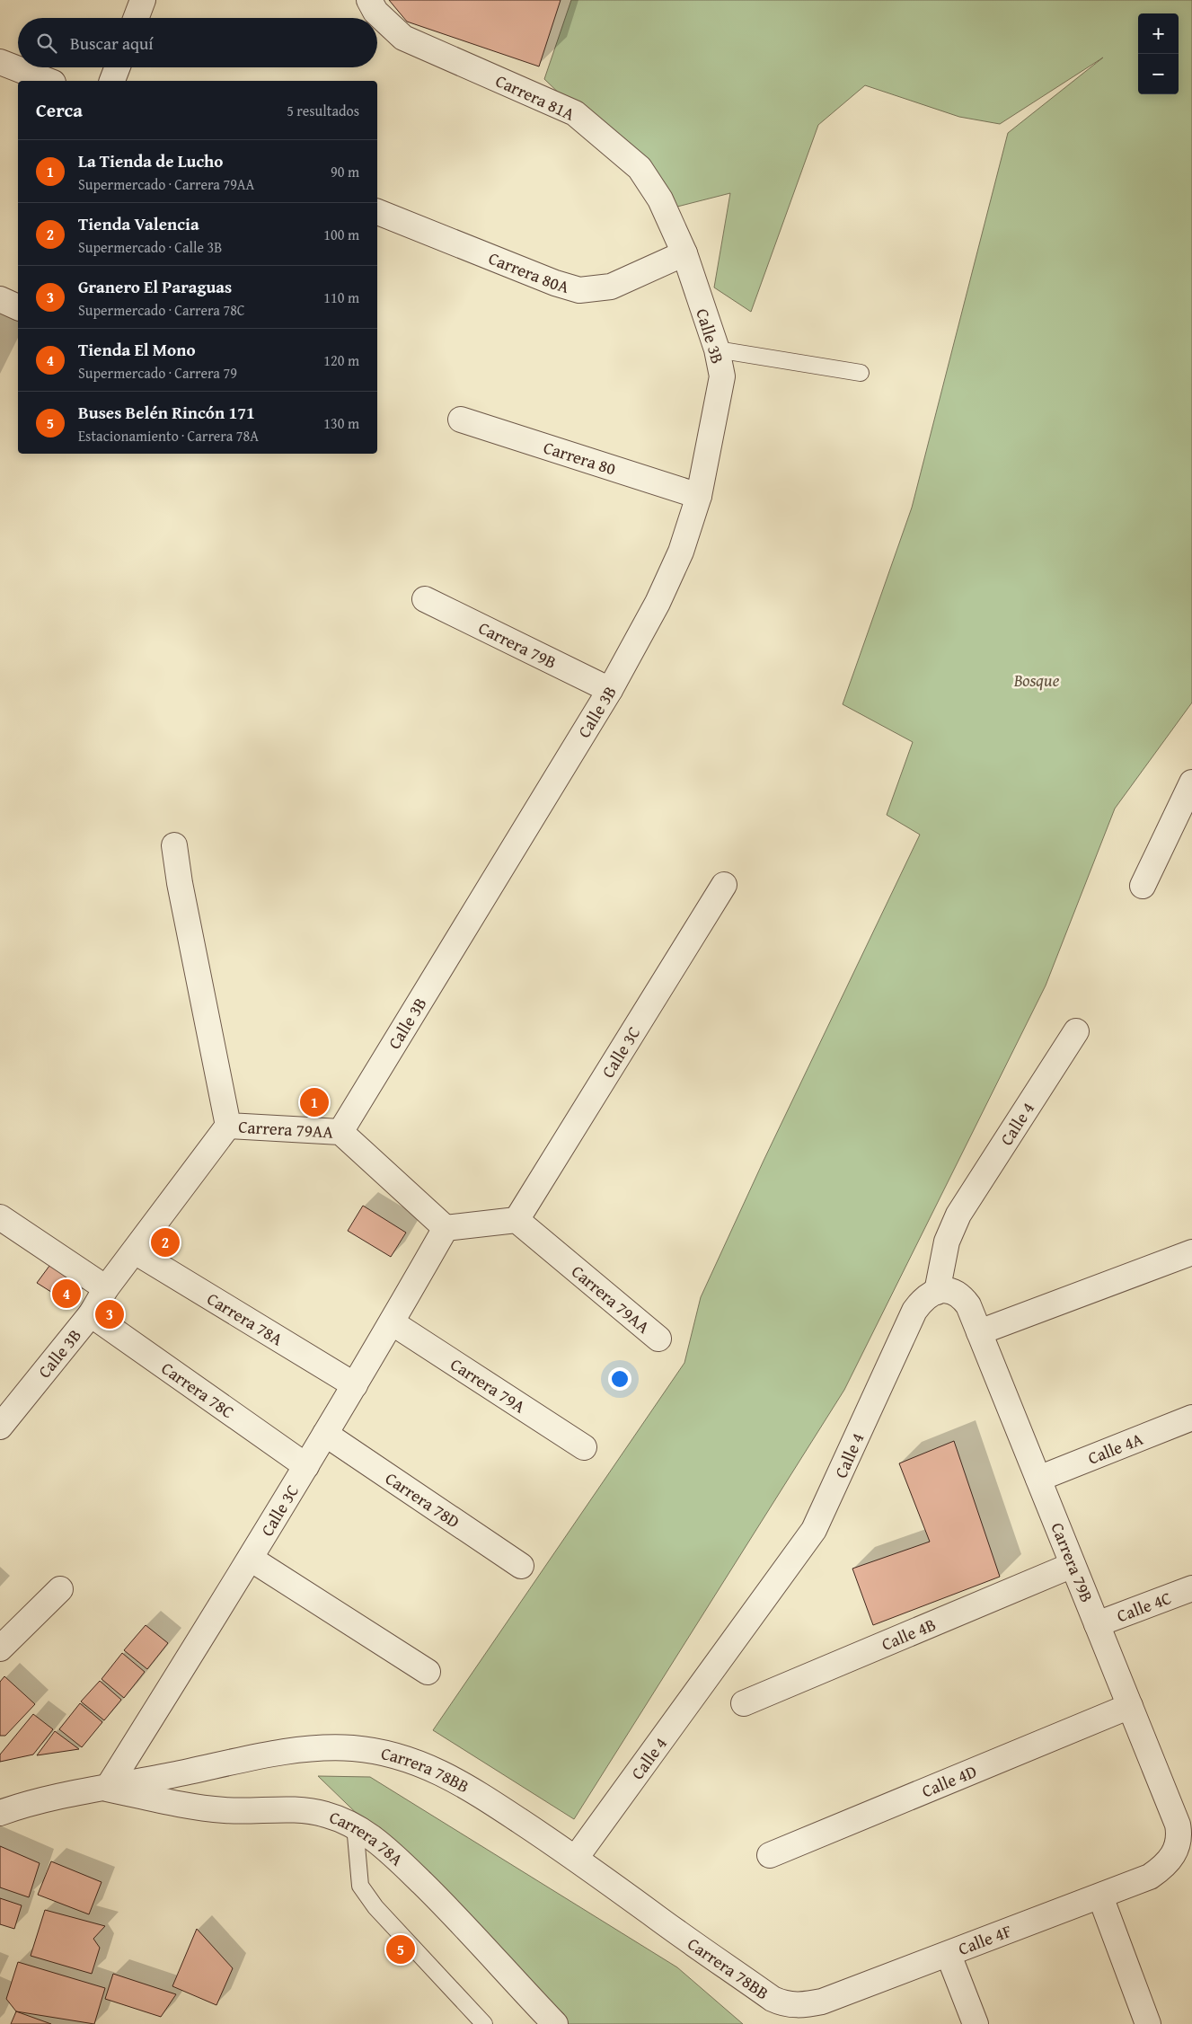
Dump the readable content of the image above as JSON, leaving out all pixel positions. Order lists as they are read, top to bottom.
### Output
{
  "streets": {
    "street": [
      "Carrera 81A",
      "Carrera 80A",
      "Calle 3B",
      "Carrera 80",
      "Carrera 79B",
      "Calle 3C",
      "Calle 4",
      "Carrera 79AA",
      "Carrera 78A",
      "Carrera 79A",
      "Carrera 78C",
      "Calle 4A",
      "Carrera 78D",
      "Calle 4C",
      "Calle 4B",
      "Carrera 78BB",
      "Calle 4D",
      "Calle 4F"
    ]
  },
  "crossings": [
    ["Carrera 81A", "Carrera 80A"],
    ["Carrera 81A", "Calle 3B"],
    ["Carrera 80A", "Calle 3B"],
    ["Calle 3B", "Carrera 80"],
    ["Calle 3B", "Carrera 79B"],
    ["Calle 3B", "Carrera 79AA"],
    ["Calle 3B", "Carrera 78A"],
    ["Calle 3B", "Carrera 78C"],
    ["Carrera 79B", "Calle 4"],
    ["Carrera 79B", "Calle 4A"],
    ["Carrera 79B", "Calle 4C"],
    ["Carrera 79B", "Calle 4B"],
    ["Carrera 79B", "Calle 4D"],
    ["Carrera 79B", "Calle 4F"],
    ["Calle 3C", "Carrera 79AA"],
    ["Calle 3C", "Carrera 78A"],
    ["Calle 3C", "Carrera 79A"],
    ["Calle 3C", "Carrera 78C"],
    ["Calle 3C", "Carrera 78D"],
    ["Calle 3C", "Carrera 78BB"],
    ["Calle 4", "Carrera 78BB"],
    ["Carrera 78A", "Carrera 78BB"],
    ["Carrera 78BB", "Calle 4F"]
  ],
  "parks": ["Bosque"],
  "page": {
    "map_buttons": ["+", "−"],
    "search": "Buscar aquí",
    "heading": ["Cerca", "5 resultados"],
    "list": [
      {
        "mark": "1",
        "name": "La Tienda de Lucho",
        "note": "Supermercado · Carrera 79AA",
        "value": "90 m"
      },
      {
        "mark": "2",
        "name": "Tienda Valencia",
        "note": "Supermercado · Calle 3B",
        "value": "100 m"
      },
      {
        "mark": "3",
        "name": "Granero El Paraguas",
        "note": "Supermercado · Carrera 78C",
        "value": "110 m"
      },
      {
        "mark": "4",
        "name": "Tienda El Mono",
        "note": "Supermercado · Carrera 79",
        "value": "120 m"
      },
      {
        "mark": "5",
        "name": "Buses Belén Rincón 171",
        "note": "Estacionamiento · Carrera 78A",
        "value": "130 m"
      }
    ],
    "pins": [
      "1",
      "2",
      "4",
      "3",
      "5"
    ]
  }
}
